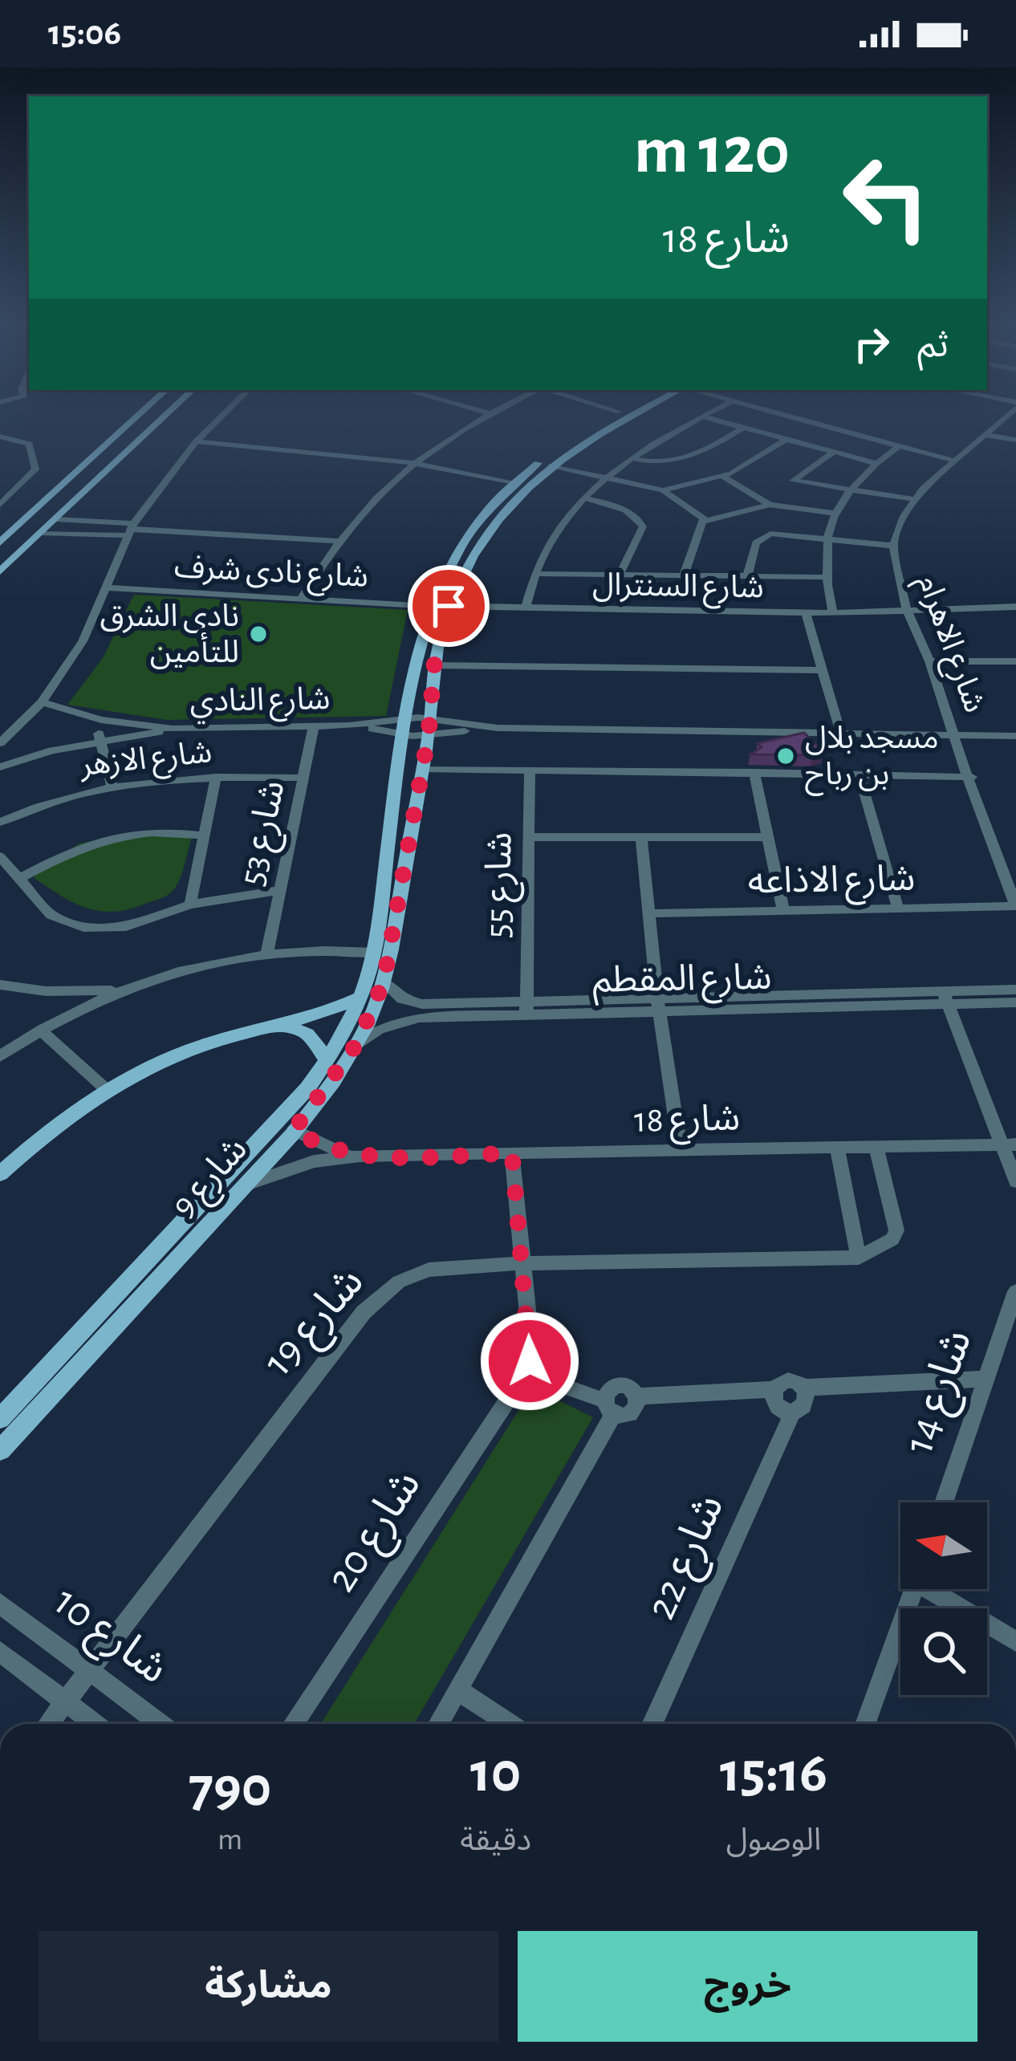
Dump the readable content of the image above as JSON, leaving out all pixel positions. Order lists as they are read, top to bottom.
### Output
{
  "streets": {
    "main road": ["شارع 9"],
    "street": [
      "شارع نادى شرف",
      "شارع السنترال",
      "شارع الاهرام",
      "شارع النادي",
      "شارع الازهر",
      "شارع 53",
      "شارع الاذاعه",
      "شارع 55",
      "شارع المقطم",
      "شارع 18",
      "شارع 19",
      "شارع 14",
      "شارع 20",
      "شارع 22",
      "شارع 10"
    ]
  },
  "crossings": [
    ["شارع نادى شرف", "شارع 9"],
    ["شارع السنترال", "شارع الاهرام"],
    ["شارع السنترال", "شارع 9"],
    ["شارع النادي", "شارع 53"],
    ["شارع النادي", "شارع 9"],
    ["شارع الازهر", "شارع 53"],
    ["شارع 55", "شارع المقطم"],
    ["شارع المقطم", "شارع 9"],
    ["شارع 18", "شارع 9"],
    ["شارع 18", "شارع 20"],
    ["شارع 19", "شارع 20"],
    ["شارع 19", "شارع 10"]
  ],
  "places": ["نادى الشرق للتأمين", "مسجد بلال بن رباح"],
  "north": "left",
  "page": {
    "status": "15:06",
    "turn": ["120 m", "شارع 18"],
    "then": "ثم",
    "eta": [
      "15:16",
      "الوصول",
      "10",
      "دقيقة",
      "790",
      "m"
    ],
    "buttons": ["خروج", "مشاركة"]
  }
}
